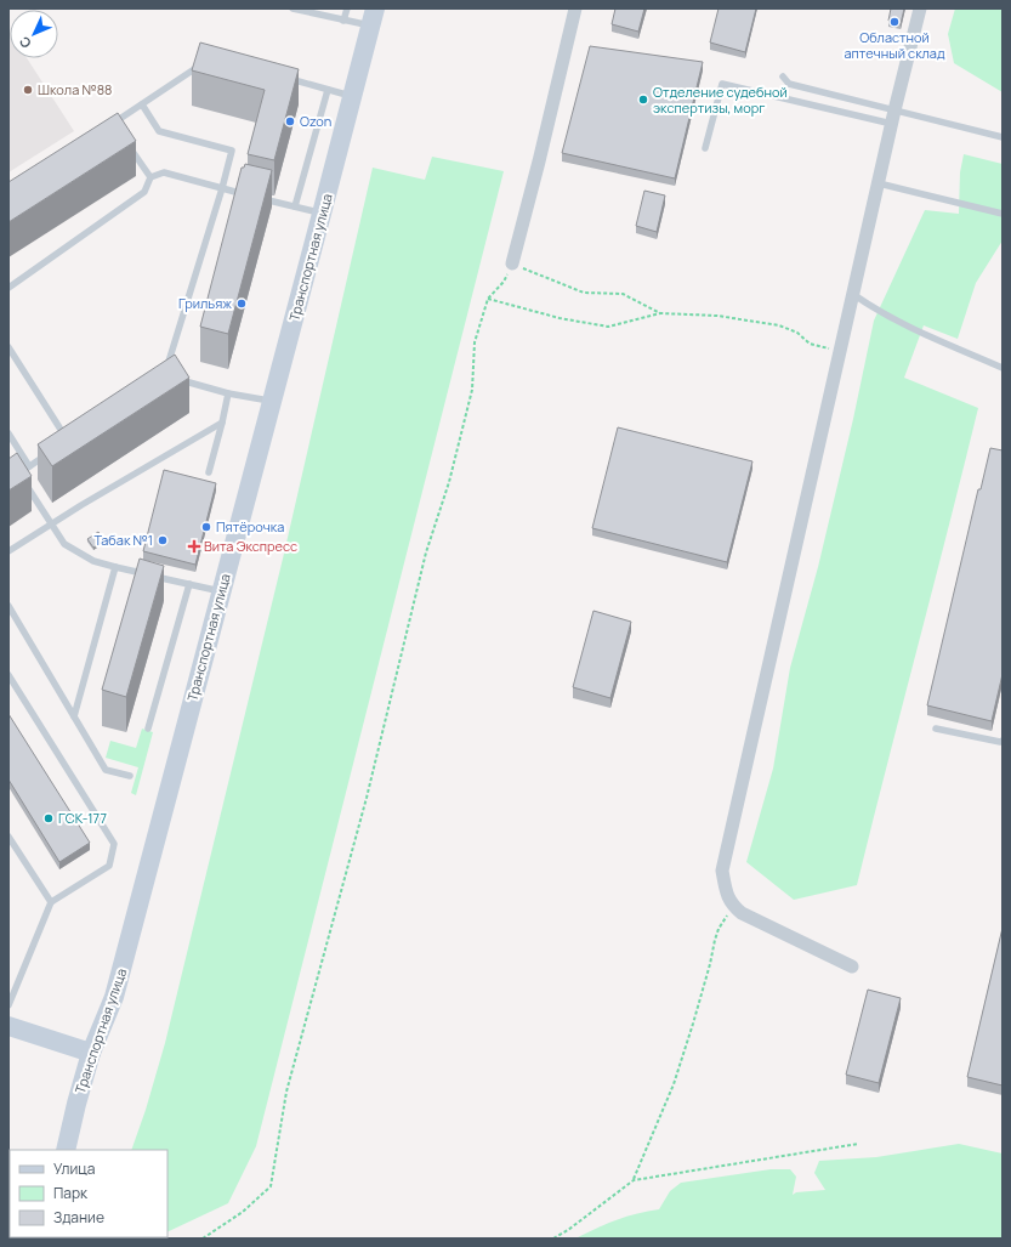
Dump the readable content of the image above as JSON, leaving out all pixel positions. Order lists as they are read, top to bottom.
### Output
{
  "streets": {
    "street": ["Транспортная улица"]
  },
  "places": {
    "other": [
      "Областной аптечный склад",
      "Школа №88",
      "Отделение судебной экспертизы, морг",
      "Ozon",
      "Грильяж",
      "Пятёрочка",
      "Табак №1",
      "ГСК-177"
    ],
    "health": ["Вита Экспресс"]
  },
  "legend": ["Улица", "Парк", "Здание"],
  "north": "bottom left"
}
